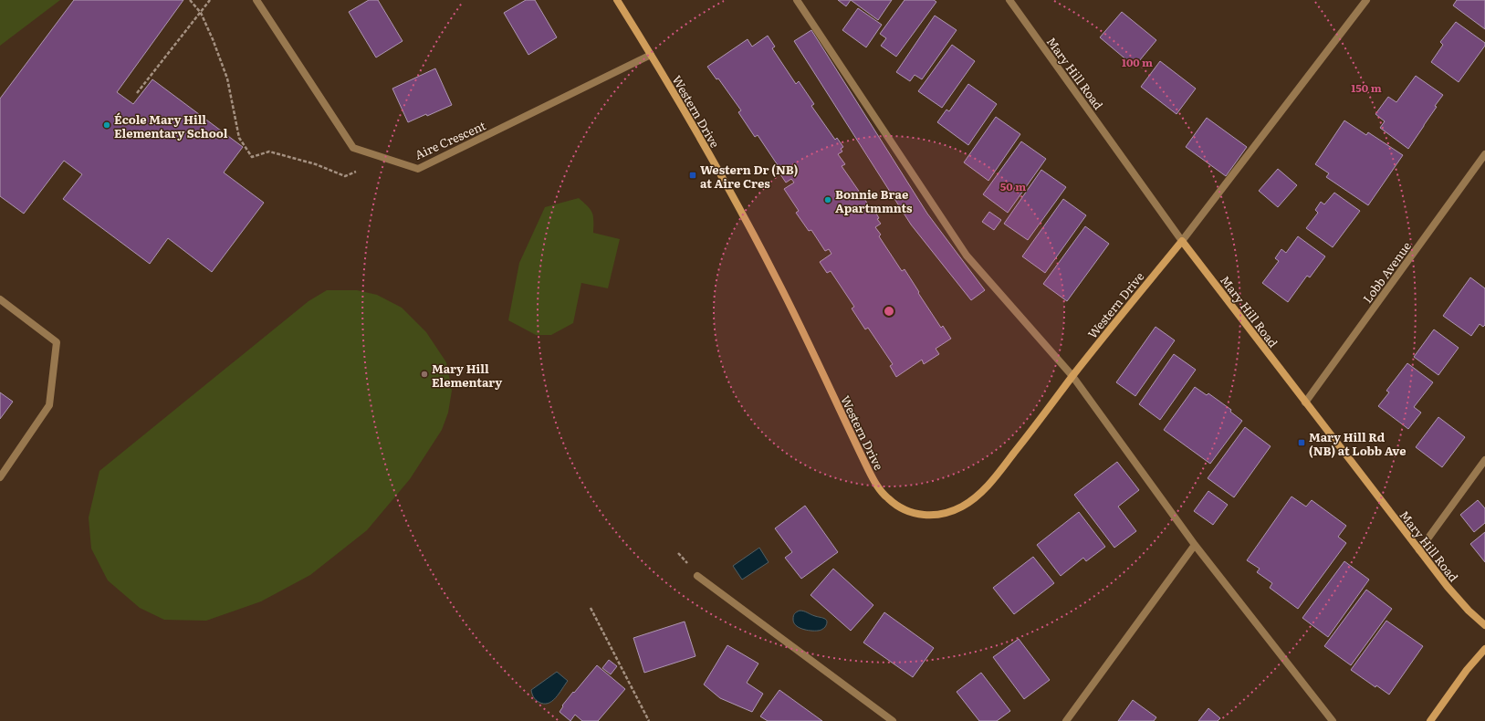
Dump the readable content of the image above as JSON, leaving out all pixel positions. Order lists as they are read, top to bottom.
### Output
{
  "streets": {
    "street": [
      "Mary Hill Road",
      "Western Drive",
      "Aire Crescent",
      "Lobb Avenue"
    ]
  },
  "crossings": [
    ["Mary Hill Road", "Western Drive"],
    ["Mary Hill Road", "Lobb Avenue"],
    ["Western Drive", "Aire Crescent"]
  ],
  "places": {
    "other": ["École Mary Hill Elementary School", "Bonnie Brae Apartmmnts", "Mary Hill Elementary"],
    "transit": ["Western Dr (NB) at Aire Cres", "Mary Hill Rd (NB) at Lobb Ave"]
  },
  "rings": ["100 m", "150 m", "50 m"]
}
